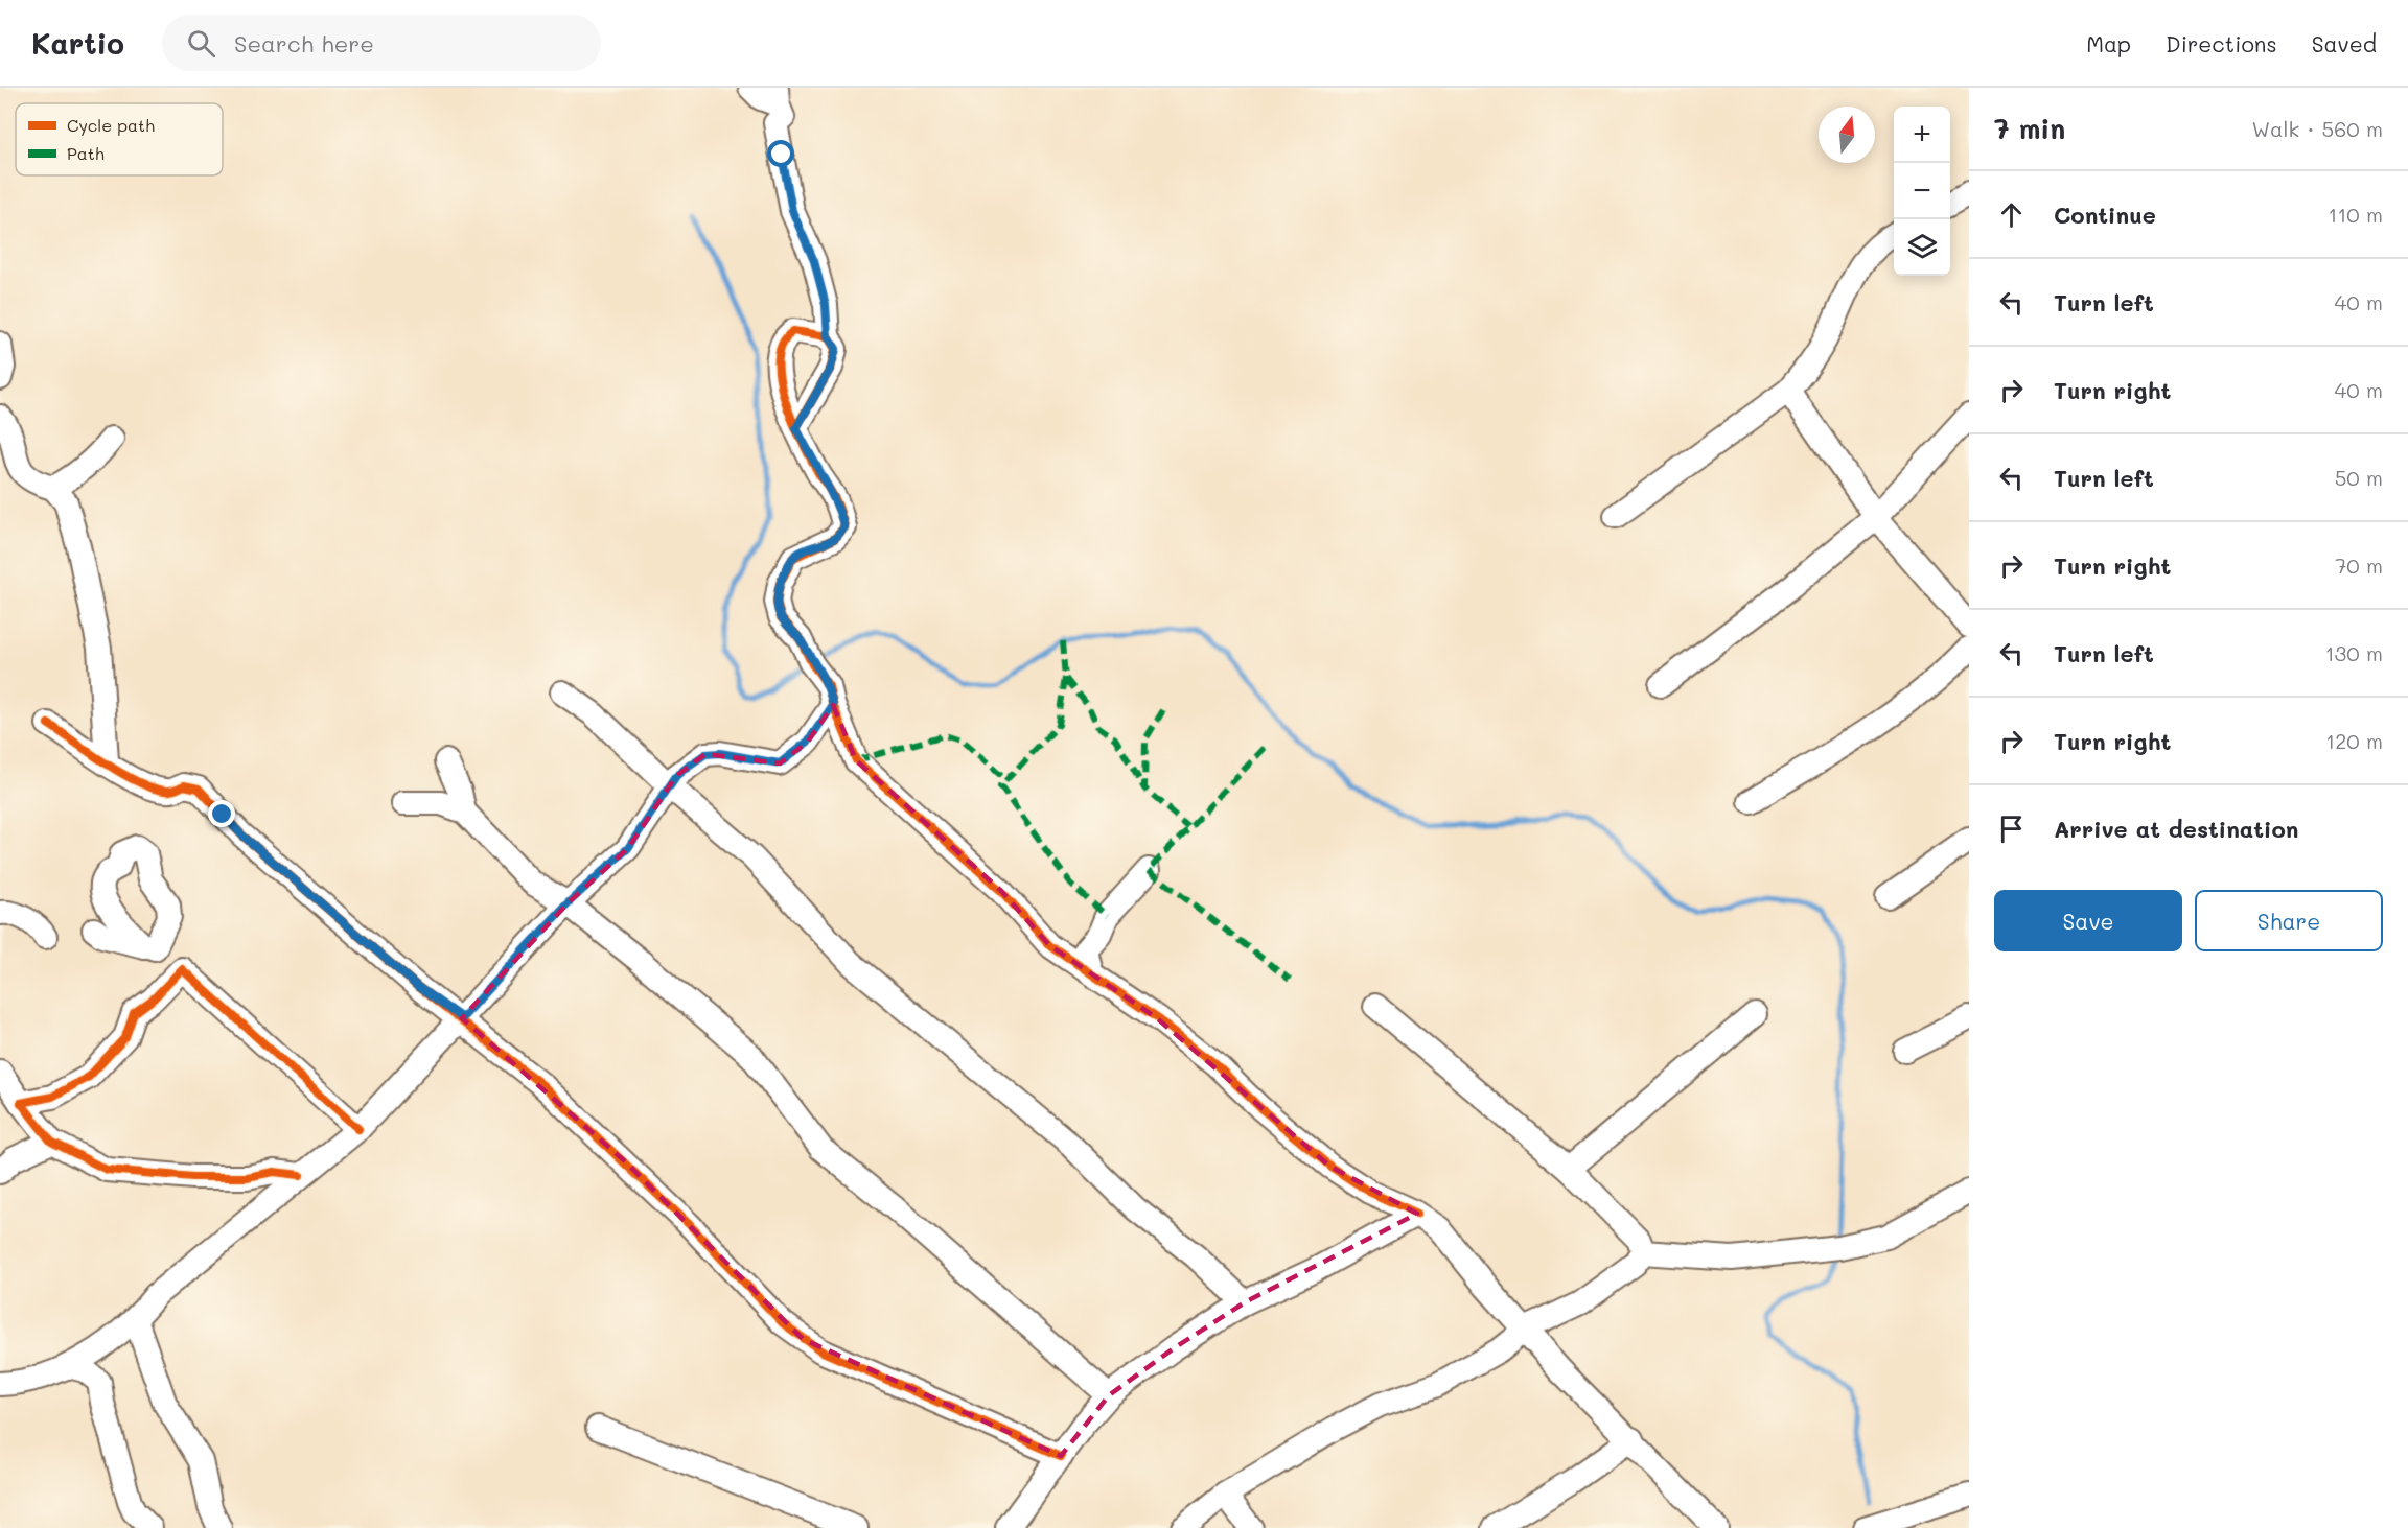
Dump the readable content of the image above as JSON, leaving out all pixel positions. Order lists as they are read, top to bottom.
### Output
{
  "legend": ["Cycle path", "Path"],
  "north": "top",
  "page": {
    "header": "Kartio",
    "search": "Search here",
    "nav": ["Map", "Directions", "Saved"],
    "heading": ["7 min", "Walk · 560 m"],
    "map_buttons": ["+", "−"],
    "list": [
      ["Continue", "110 m"],
      ["Turn left", "40 m"],
      ["Turn right", "40 m"],
      ["Turn left", "50 m"],
      ["Turn right", "70 m"],
      ["Turn left", "130 m"],
      ["Turn right", "120 m"],
      "Arrive at destination"
    ],
    "buttons": ["Save", "Share"]
  }
}
